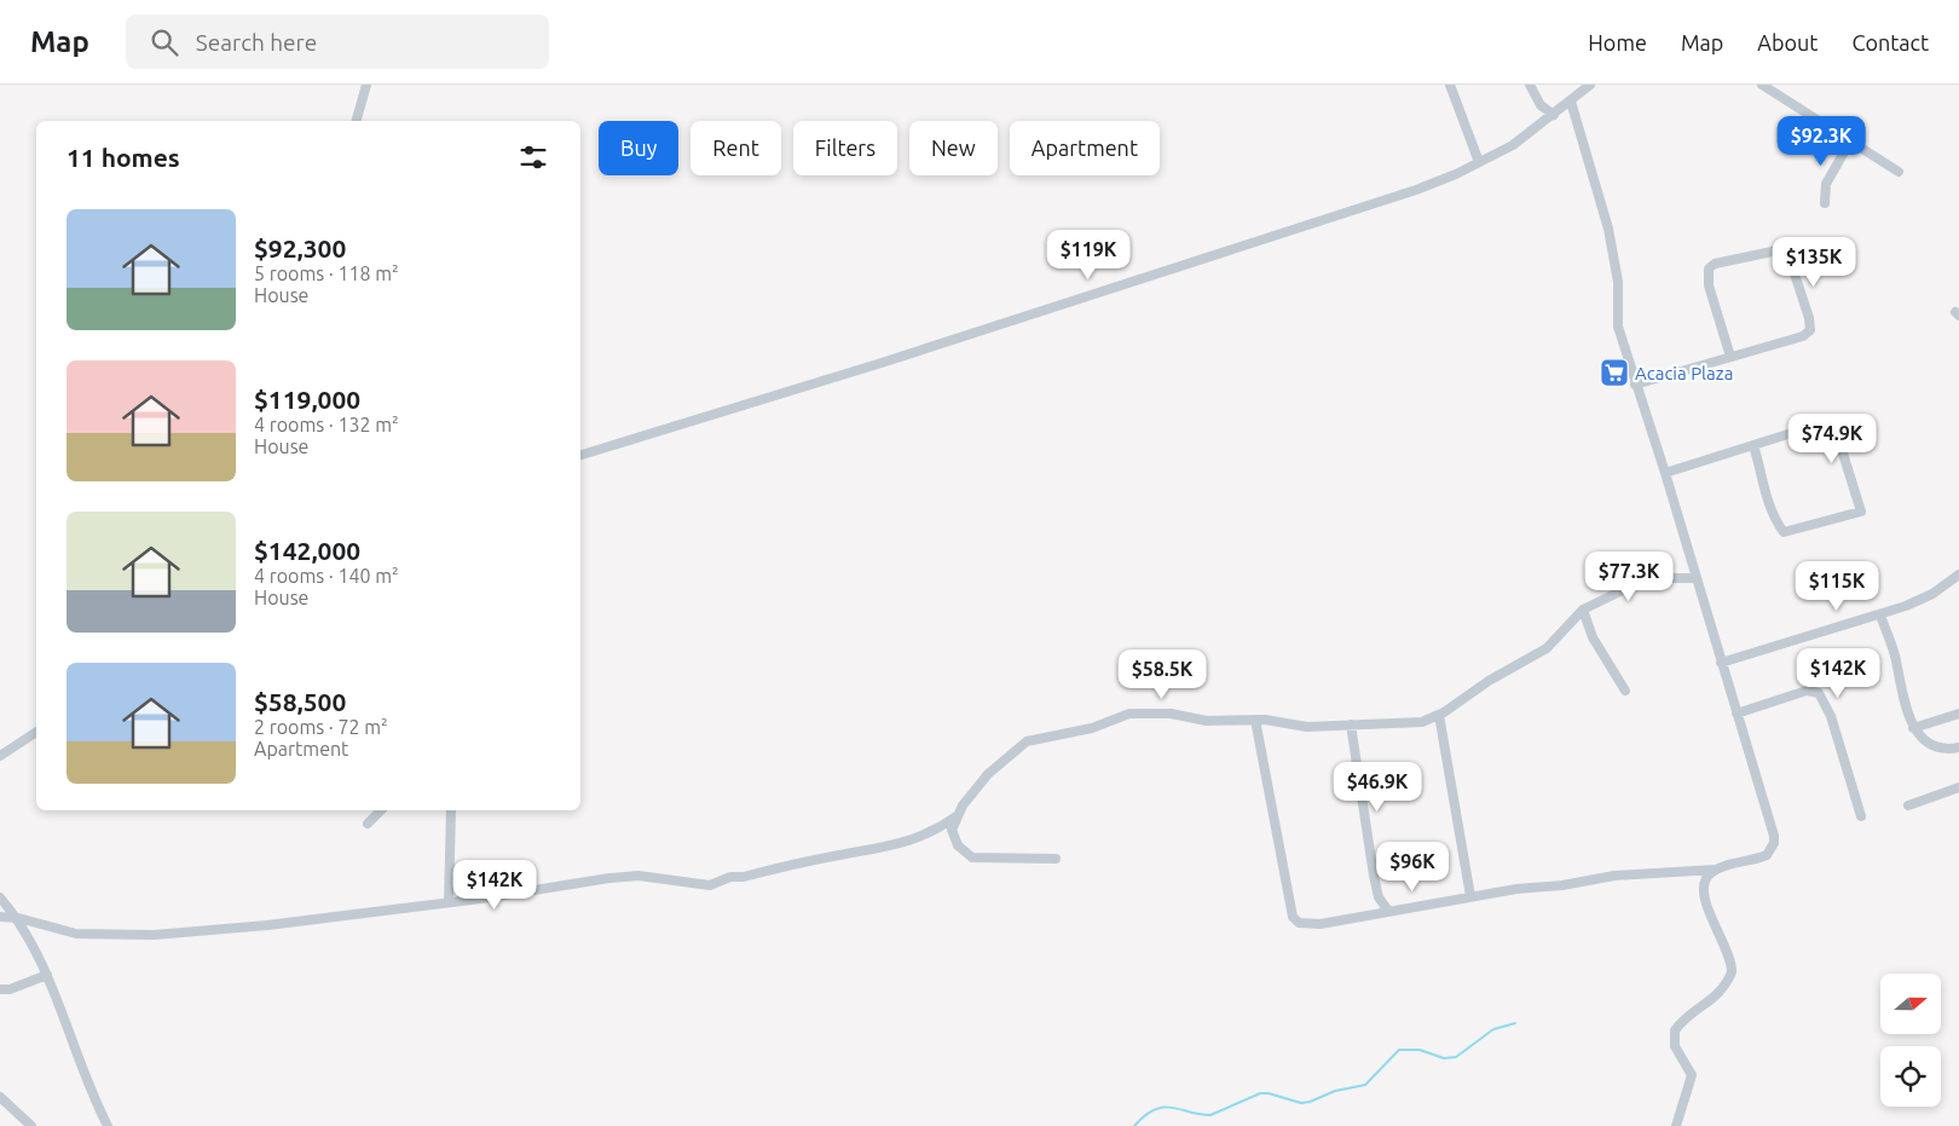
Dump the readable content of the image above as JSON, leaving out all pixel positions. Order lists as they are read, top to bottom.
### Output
{
  "places": {
    "supermarket": ["Acacia Plaza"]
  },
  "north": "right",
  "page": {
    "header": "Map",
    "search": "Search here",
    "nav": [
      "Home",
      "Map",
      "About",
      "Contact"
    ],
    "price": [
      "$92.3K",
      "$119K",
      "$135K",
      "$74.9K",
      "$77.3K",
      "$115K",
      "$142K",
      "$58.5K",
      "$46.9K",
      "$96K",
      "$142K"
    ],
    "chip": [
      "Buy",
      "Rent",
      "Filters",
      "New",
      "Apartment"
    ],
    "heading": "11 homes",
    "list": [
      {
        "name": "$92,300",
        "note": "5 rooms · 118 m² · House"
      },
      {
        "name": "$119,000",
        "note": "4 rooms · 132 m² · House"
      },
      {
        "name": "$142,000",
        "note": "4 rooms · 140 m² · House"
      },
      {
        "name": "$58,500",
        "note": "2 rooms · 72 m² · Apartment"
      }
    ]
  }
}
